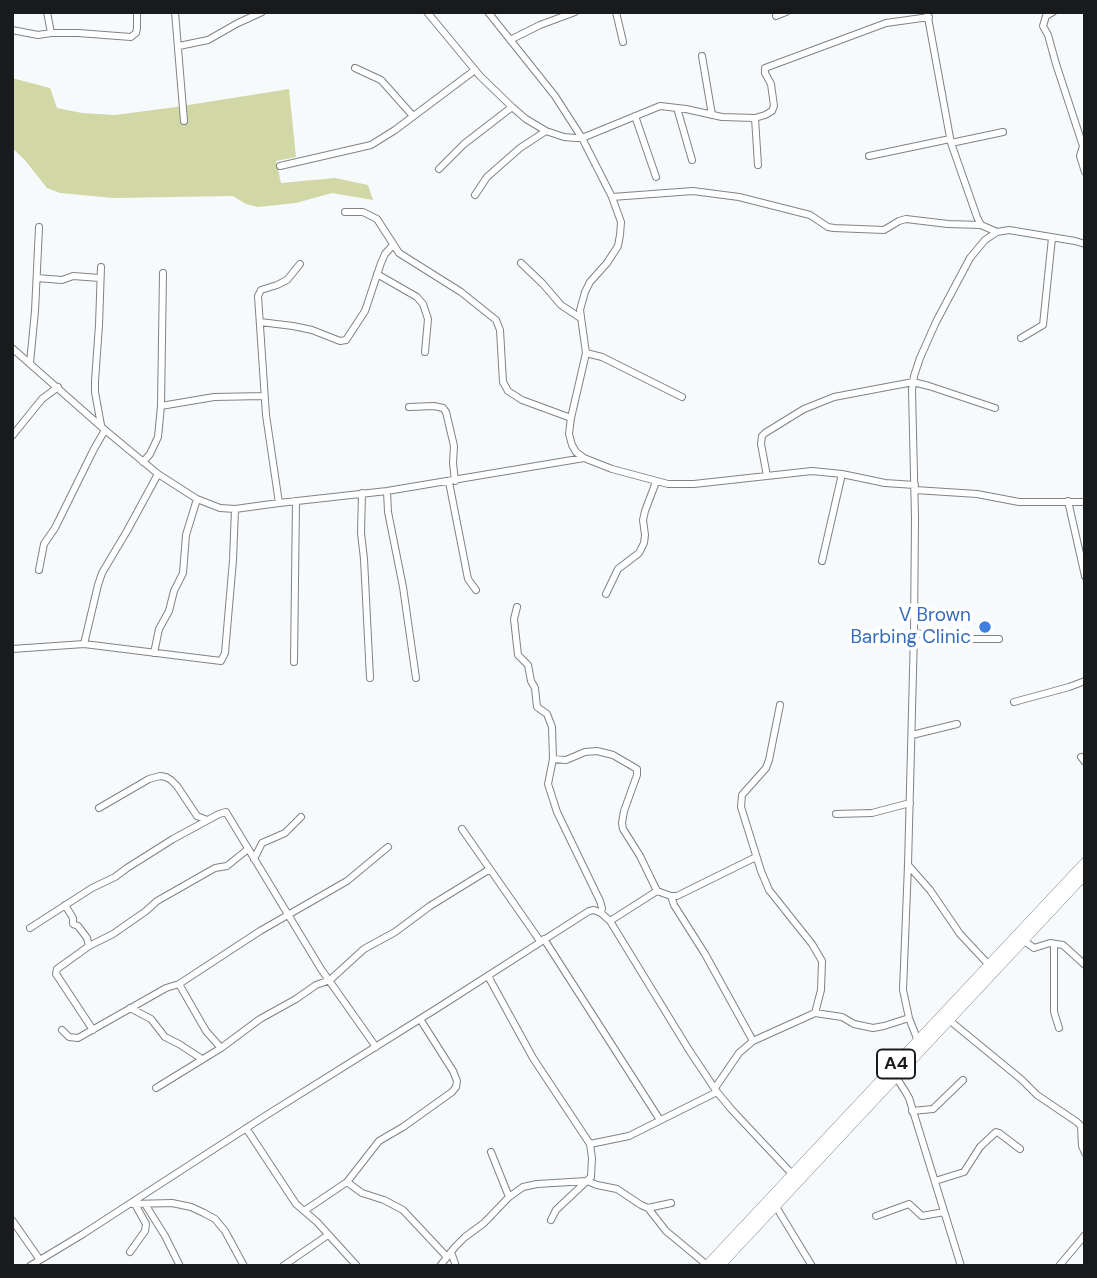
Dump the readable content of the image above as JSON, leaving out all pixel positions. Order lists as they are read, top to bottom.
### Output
{
  "streets": {
    "highway": ["A4"]
  },
  "places": ["V Brown Barbing Clinic"]
}
